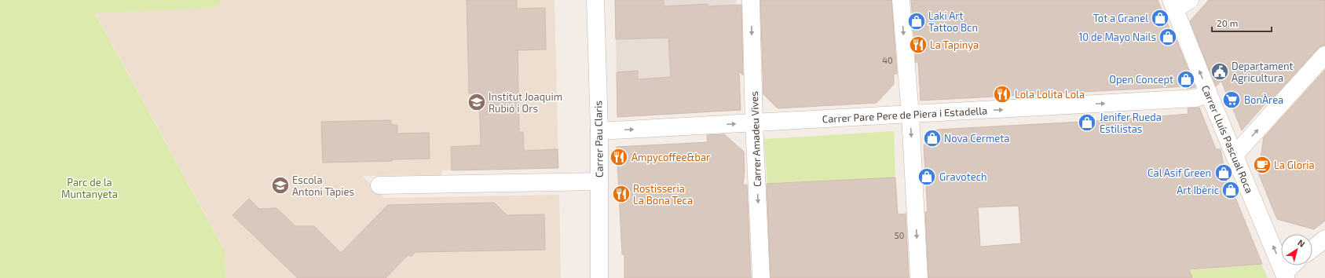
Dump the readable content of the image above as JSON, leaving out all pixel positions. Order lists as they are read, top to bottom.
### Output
{
  "streets": {
    "street": [
      "Carrer Pare Pere de Piera i Estadella",
      "Carrer Pau Claris",
      "Carrer Amadeu Vives",
      "Carrer Lluís Pascual Roca"
    ]
  },
  "crossings": [
    ["Carrer Pare Pere de Piera i Estadella", "Carrer Pau Claris"],
    ["Carrer Pare Pere de Piera i Estadella", "Carrer Amadeu Vives"],
    ["Carrer Pare Pere de Piera i Estadella", "Carrer Lluís Pascual Roca"]
  ],
  "one_way": ["Carrer Pare Pere de Piera i Estadella", "Carrer Lluís Pascual Roca"],
  "parks": ["Parc de la Muntanyeta"],
  "places": {
    "shop": [
      "Tot a Granel",
      "Laki Art Tattoo Bcn",
      "10 de Mayo Nails",
      "Open Concept",
      "Jenifer Rueda Estilistas",
      "Nova Cermeta",
      "Cal Asif Green",
      "Gravotech",
      "Art Ibèric"
    ],
    "restaurant": [
      "La Tapinya",
      "Lola Lolita Lola",
      "Ampycoffee&bar",
      "Rostisseria La Bona Teca"
    ],
    "public building": ["Departament Agricultura"],
    "supermarket": ["BonÀrea"],
    "school or university": ["Institut Joaquim Rubió i Ors", "Escola Antoni Tàpies"],
    "cafe": ["La Gloria"]
  },
  "house_numbers": ["40", "50"],
  "scale_bar": "20 m",
  "north": "top right"
}
